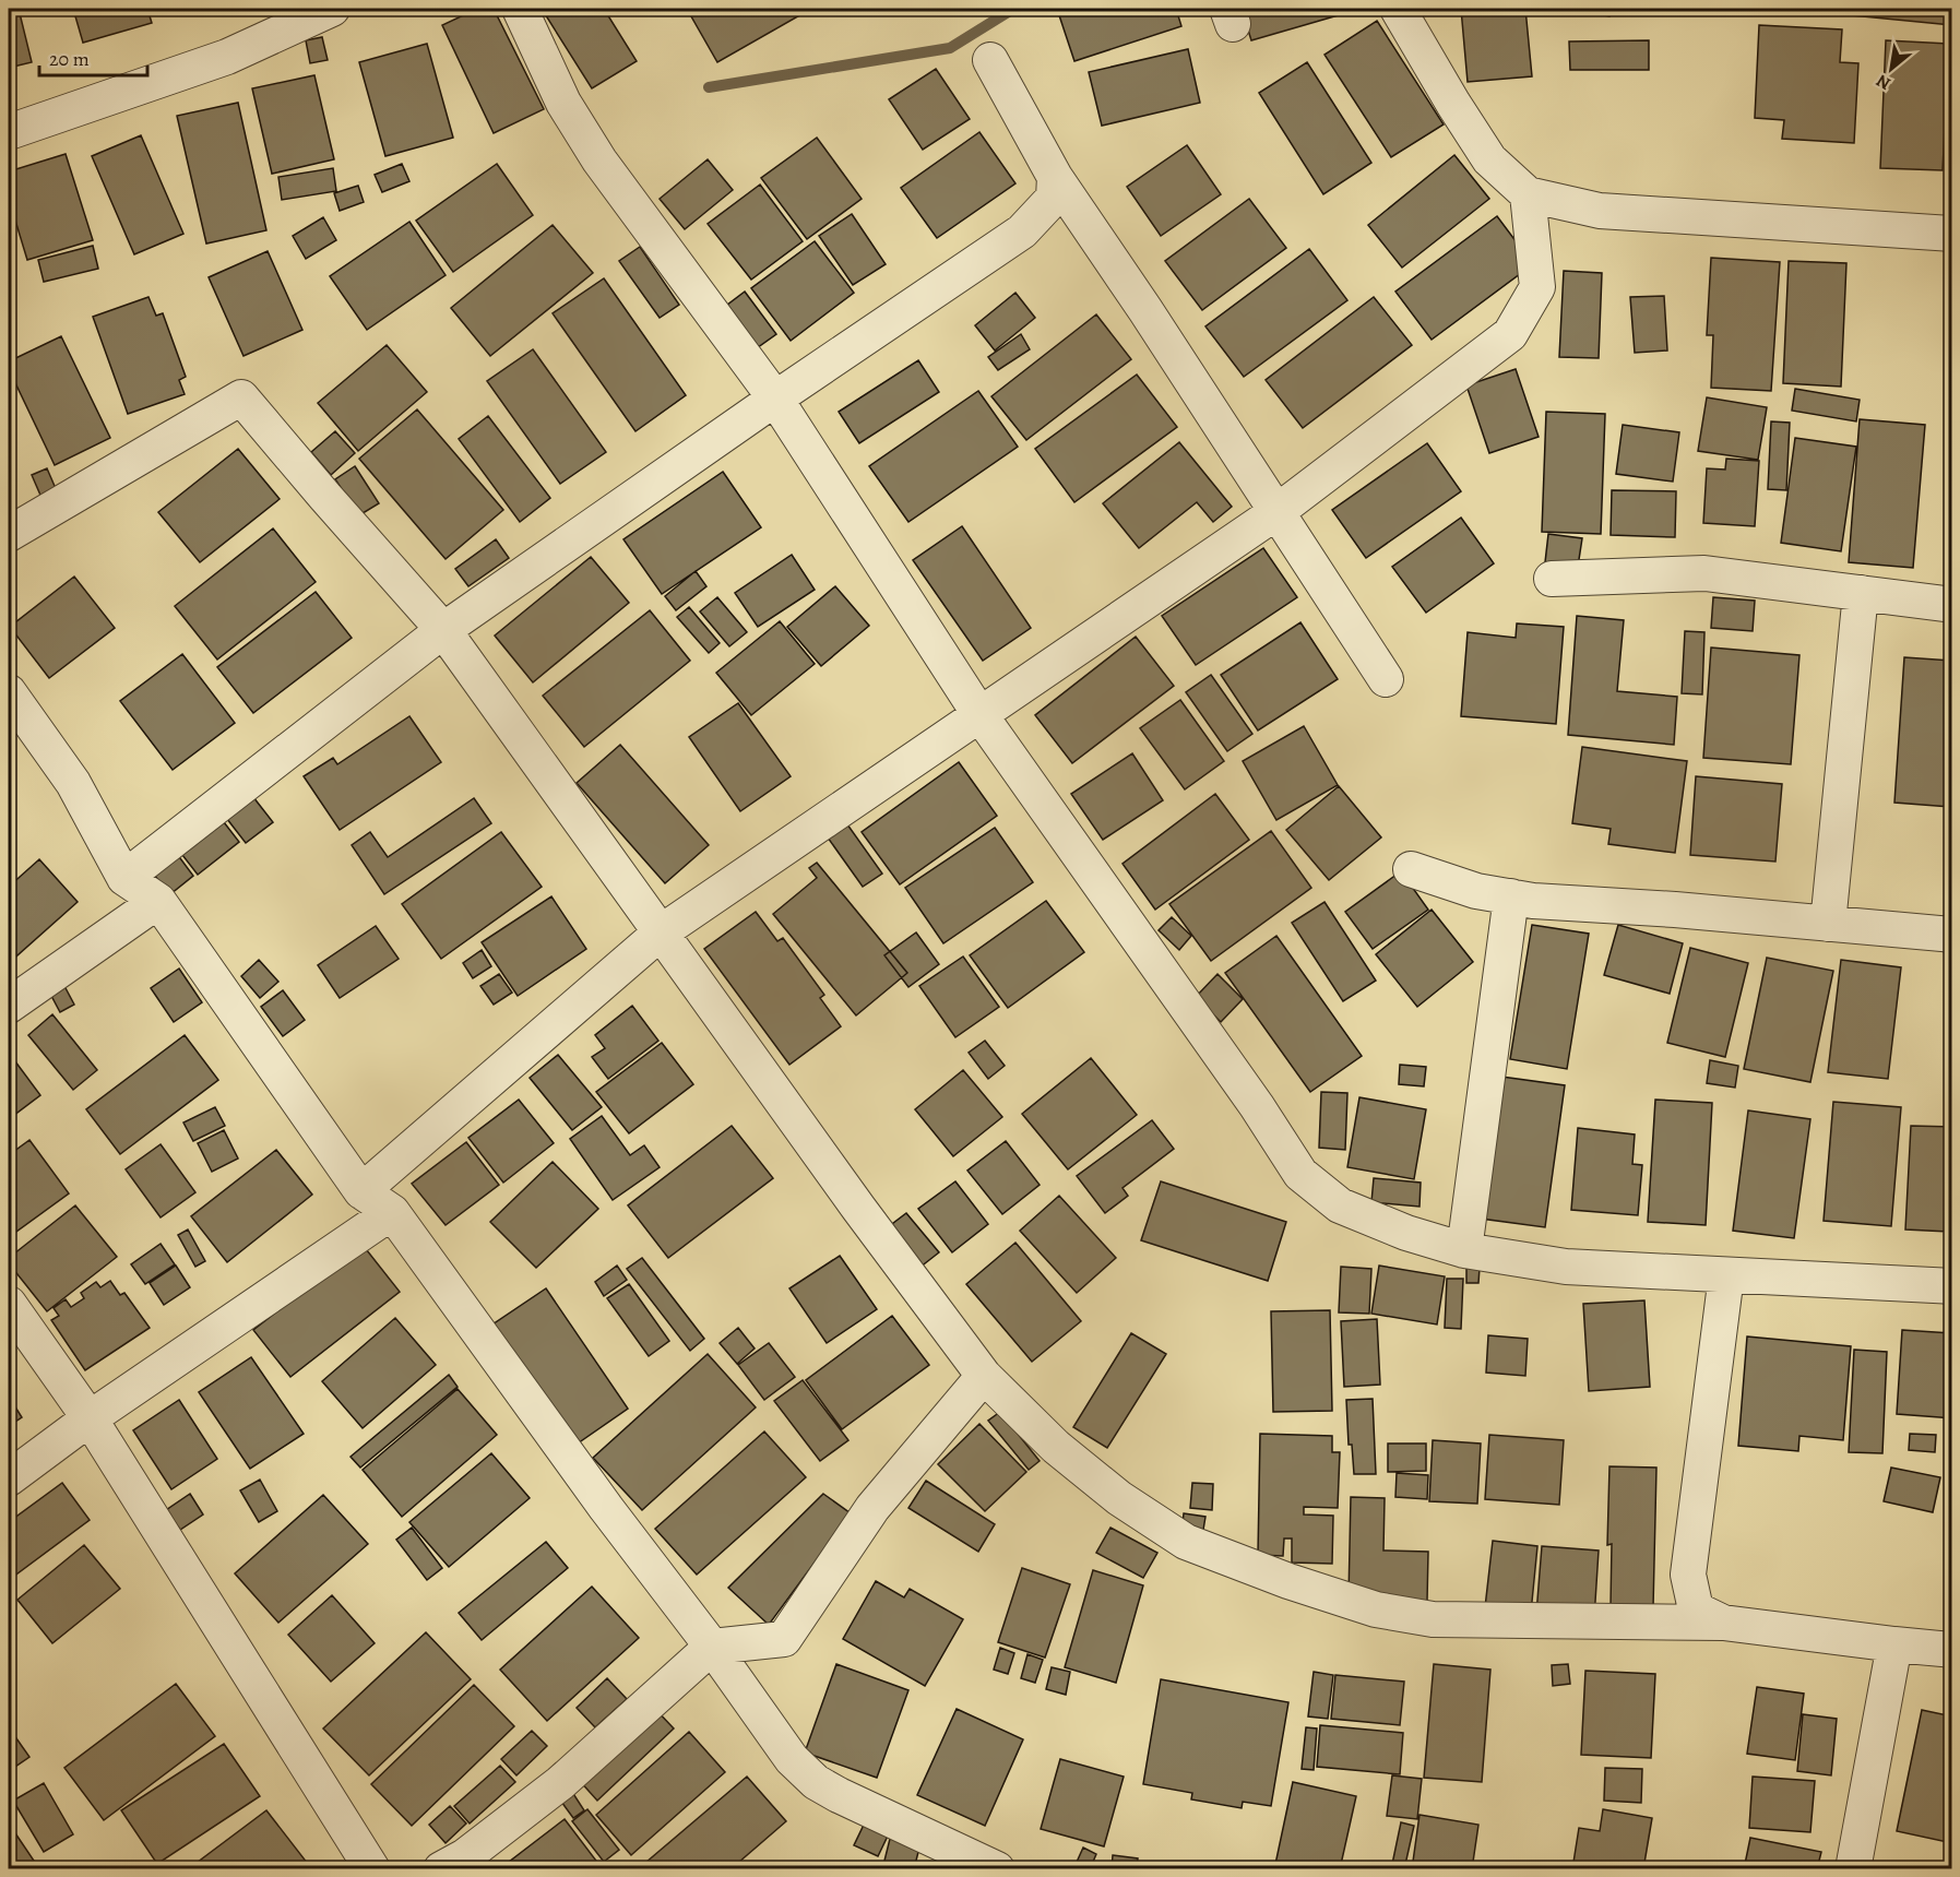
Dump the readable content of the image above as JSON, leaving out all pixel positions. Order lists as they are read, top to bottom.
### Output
{
  "scale_bar": "20 m",
  "north": "bottom left"
}
